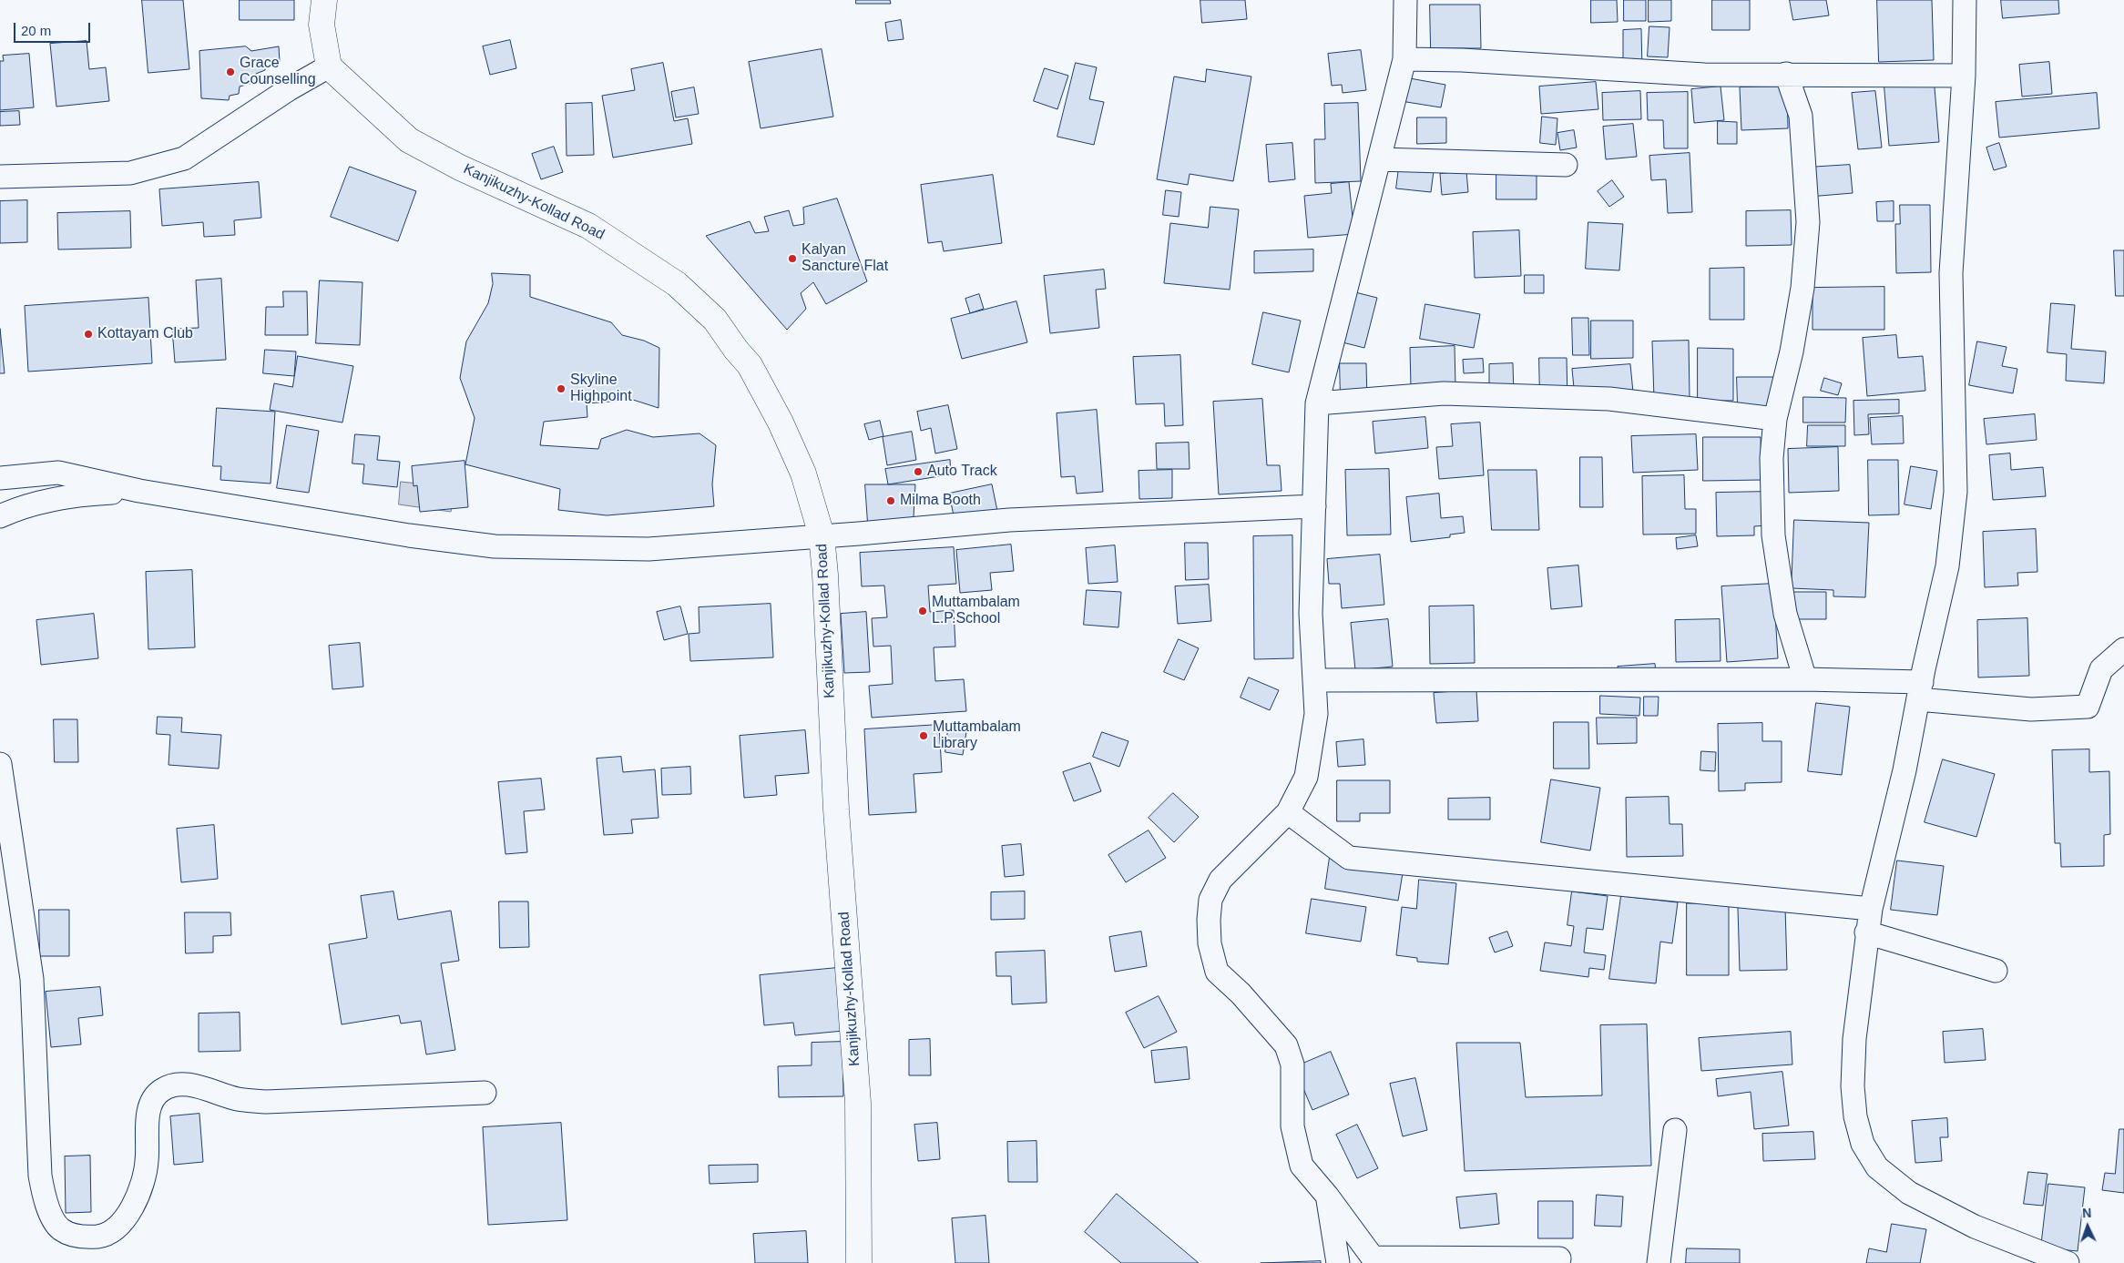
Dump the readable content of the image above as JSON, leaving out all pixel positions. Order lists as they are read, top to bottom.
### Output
{
  "streets": {
    "main road": ["Kanjikuzhy-Kollad Road"]
  },
  "places": [
    "Grace Counselling",
    "Kalyan Sancture Flat",
    "Kottayam Club",
    "Skyline Highpoint",
    "Auto Track",
    "Milma Booth",
    "Muttambalam L.P.School",
    "Muttambalam Library"
  ],
  "scale_bar": "20 m",
  "north": "top"
}
